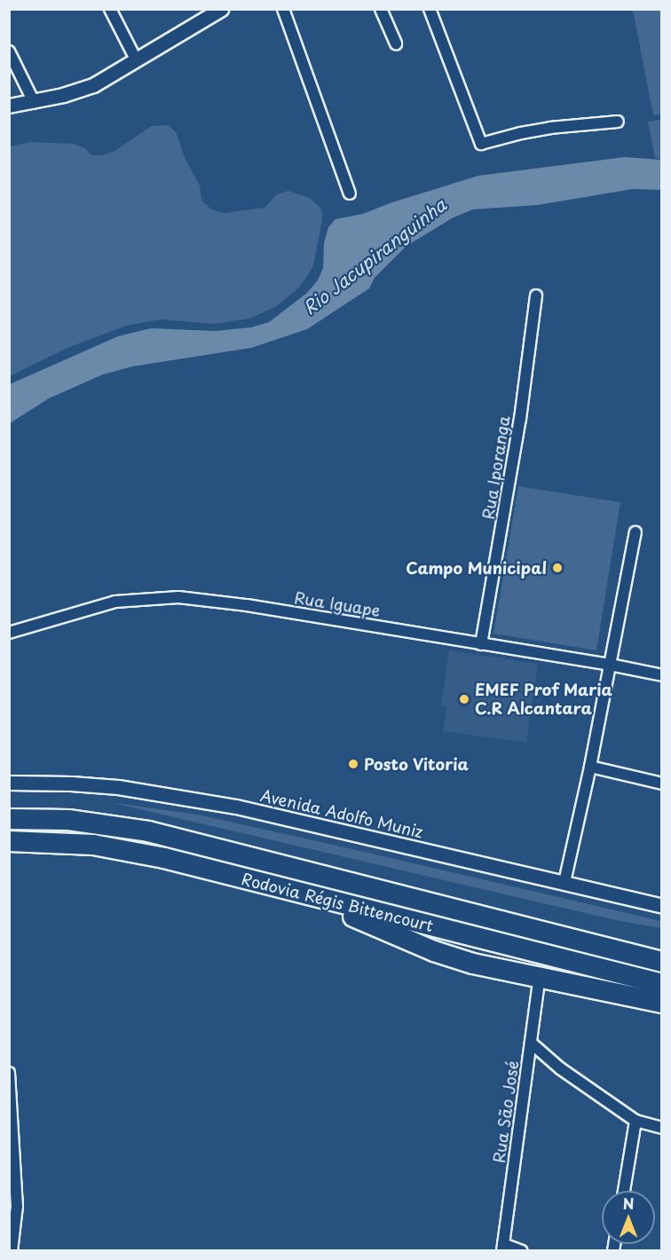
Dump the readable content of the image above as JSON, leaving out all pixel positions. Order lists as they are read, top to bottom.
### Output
{
  "streets": {
    "highway": ["Rodovia Régis Bittencourt"],
    "street": [
      "Rua Iporanga",
      "Rua Iguape",
      "Avenida Adolfo Muniz",
      "Rua São José"
    ]
  },
  "crossings": [
    ["Rua Iporanga", "Rua Iguape"]
  ],
  "water": ["Rio Jacupiranguinha"],
  "places": ["Campo Municipal", "EMEF Prof Maria C.R Alcantara", "Posto Vitoria"],
  "north": "top"
}
